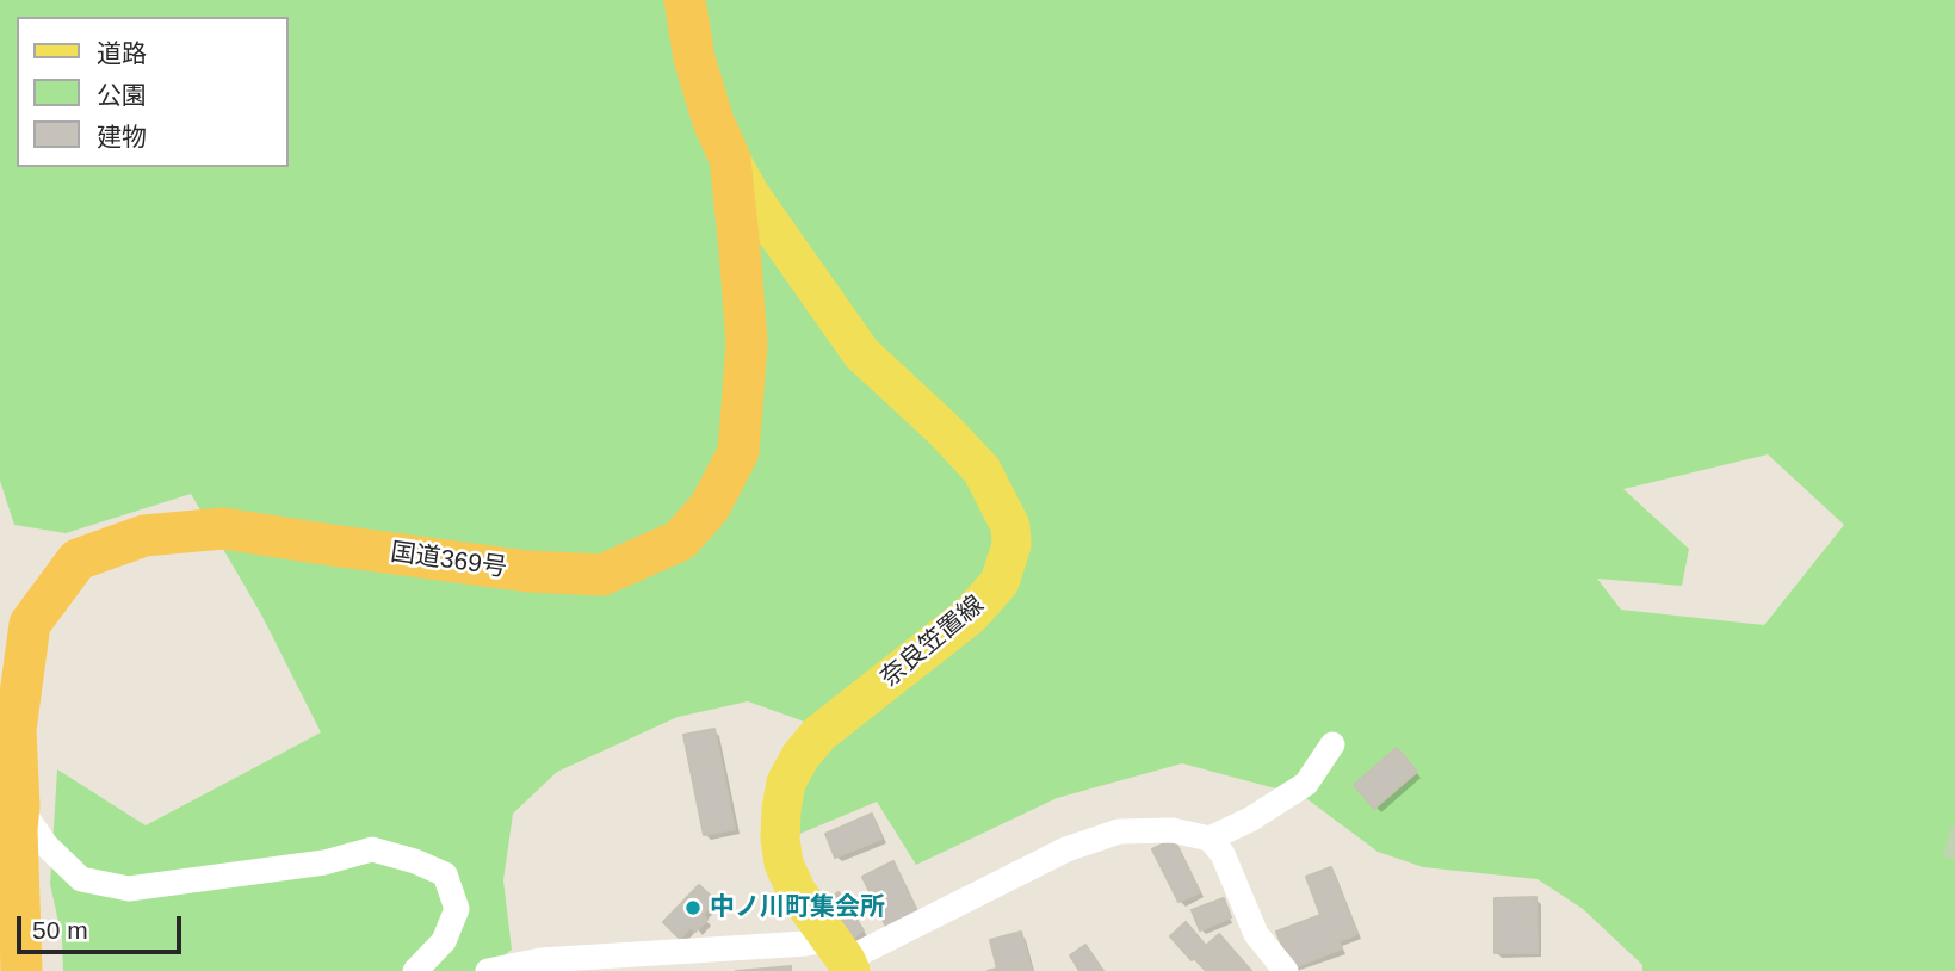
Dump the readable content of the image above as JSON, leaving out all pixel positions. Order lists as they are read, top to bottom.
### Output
{
  "streets": {
    "highway": ["国道369号"],
    "main road": ["奈良笠置線"]
  },
  "crossings": [
    ["国道369号", "奈良笠置線"]
  ],
  "places": ["中ノ川町集会所"],
  "legend": ["道路", "公園", "建物"],
  "scale_bar": "50 m"
}
